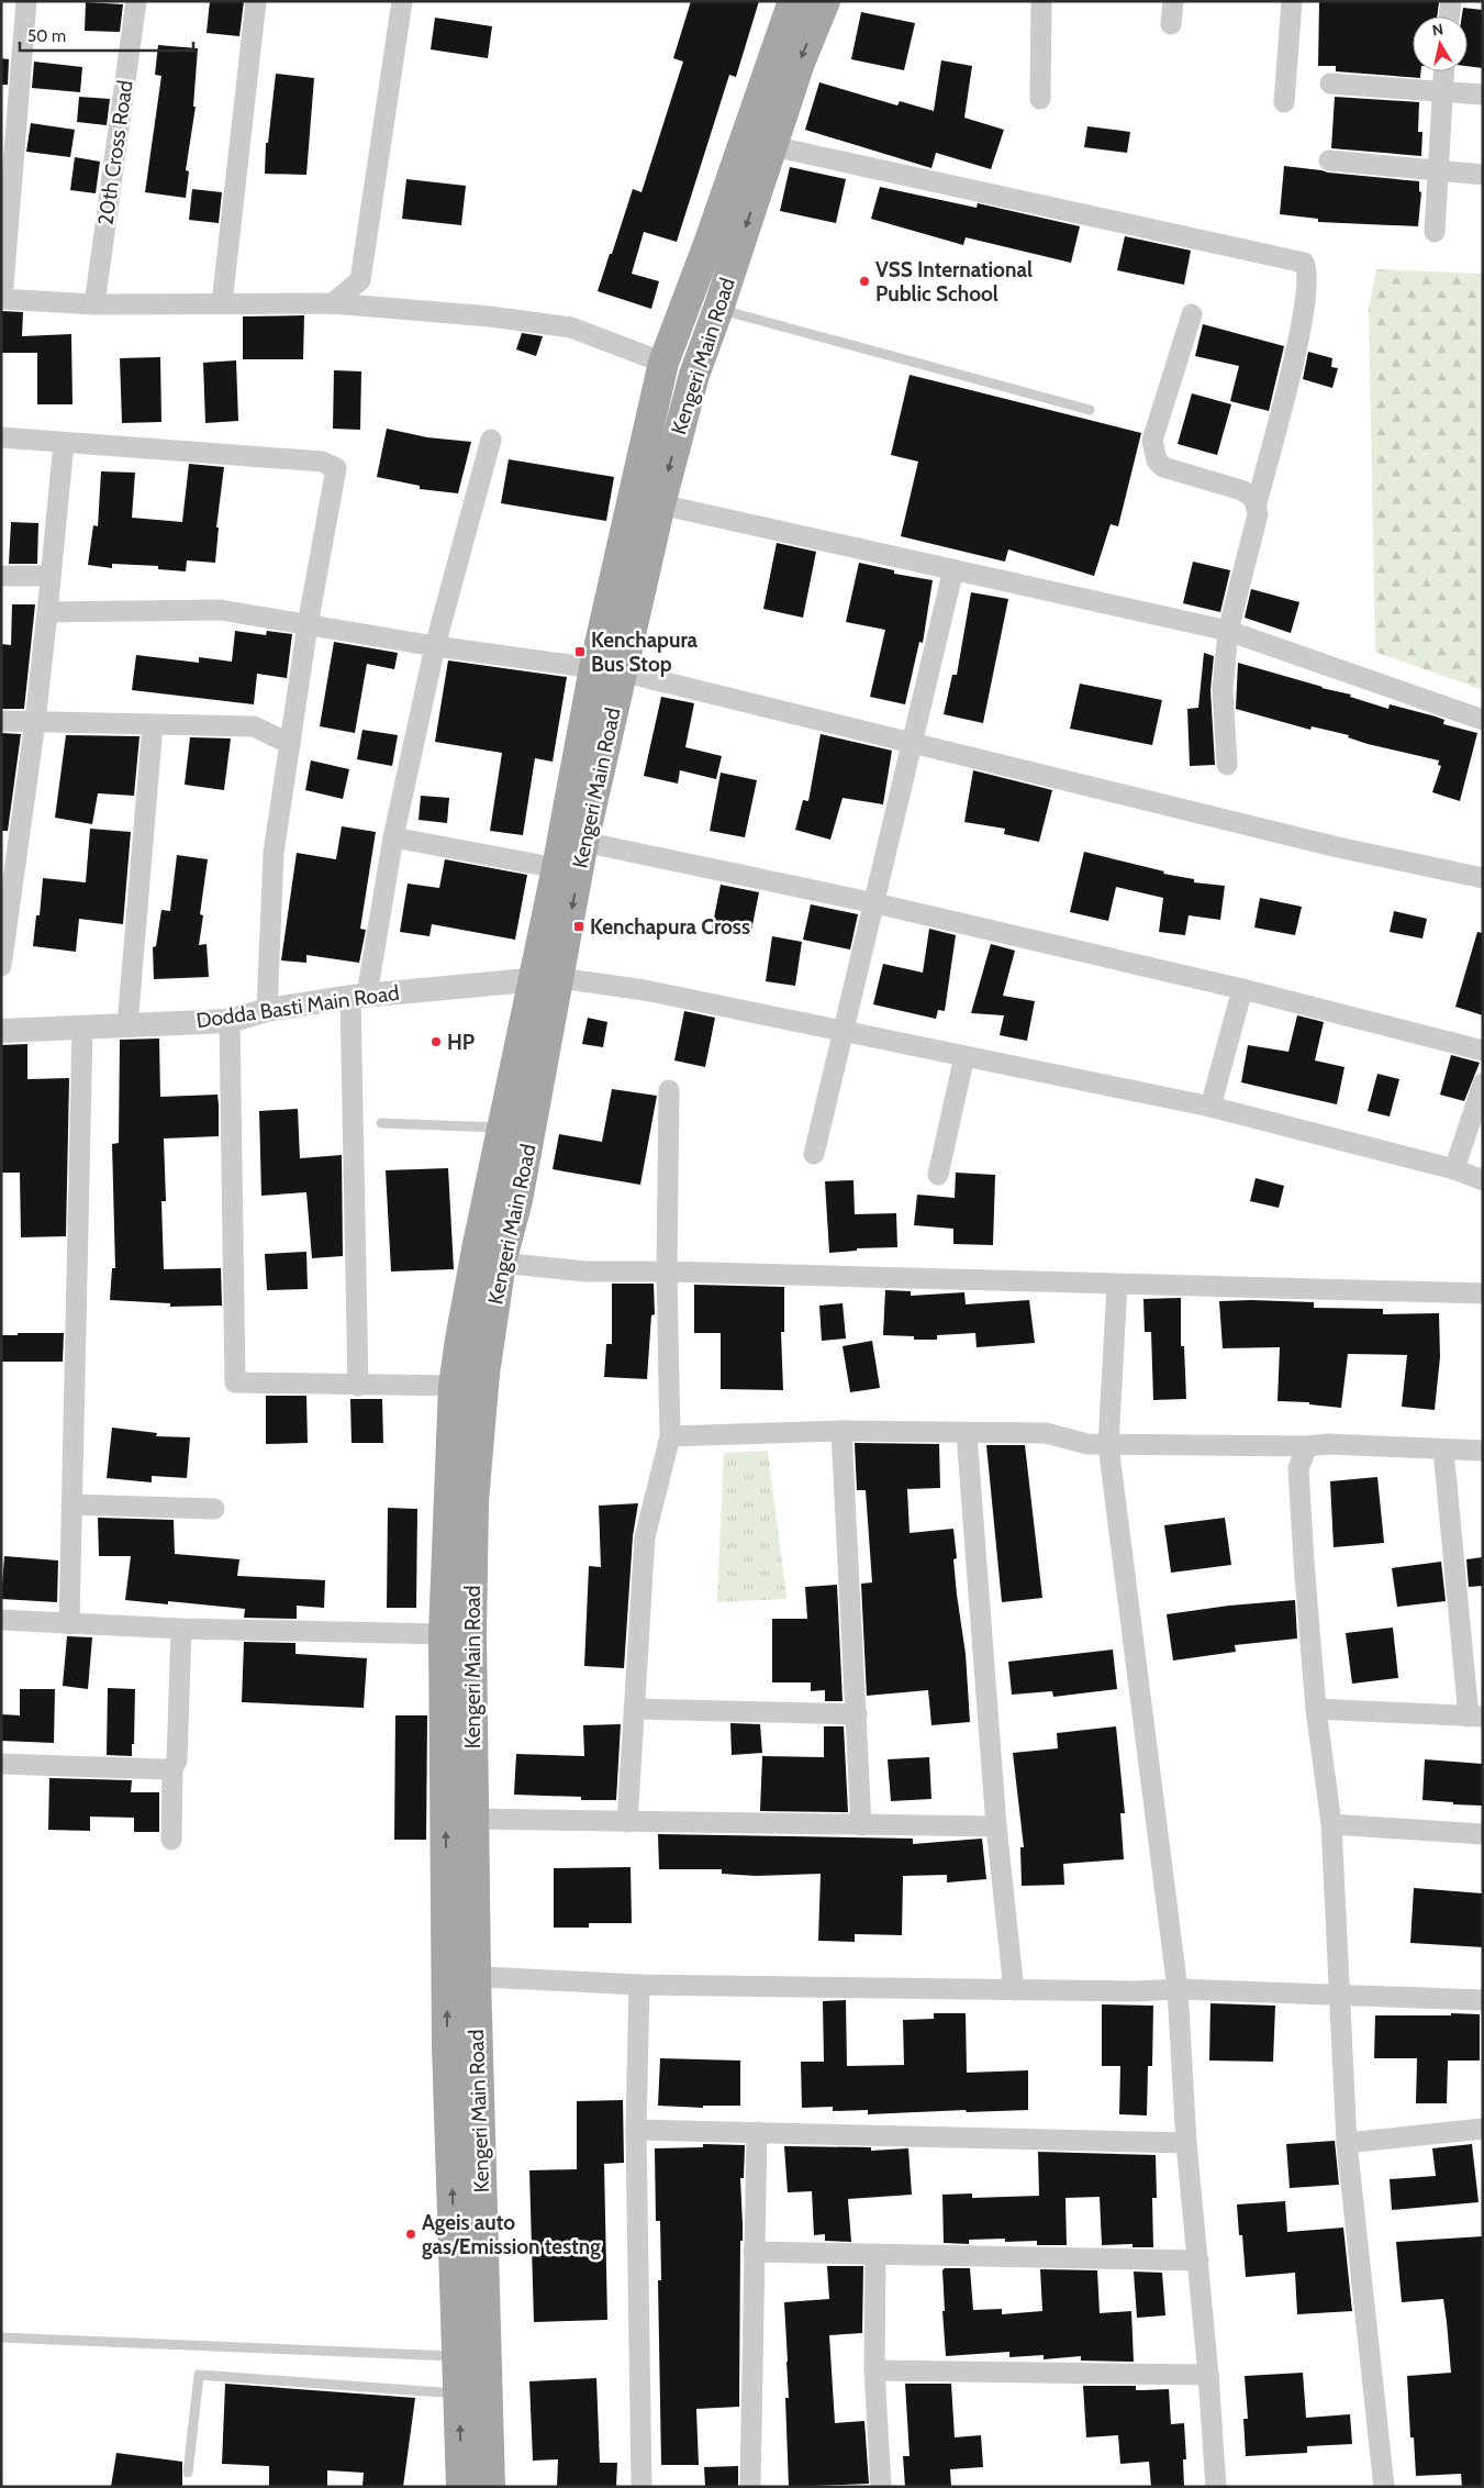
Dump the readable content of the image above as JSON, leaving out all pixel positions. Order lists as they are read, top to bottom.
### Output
{
  "streets": {
    "main road": ["Kengeri Main Road"],
    "street": ["20th Cross Road", "Dodda Basti Main Road"]
  },
  "crossings": [
    ["Kengeri Main Road", "Dodda Basti Main Road"]
  ],
  "places": {
    "other": ["VSS International Public School", "HP", "Ageis auto gas/Emission testng"],
    "transit": ["Kenchapura Bus Stop", "Kenchapura Cross"]
  },
  "scale_bar": "50 m",
  "north": "top"
}
